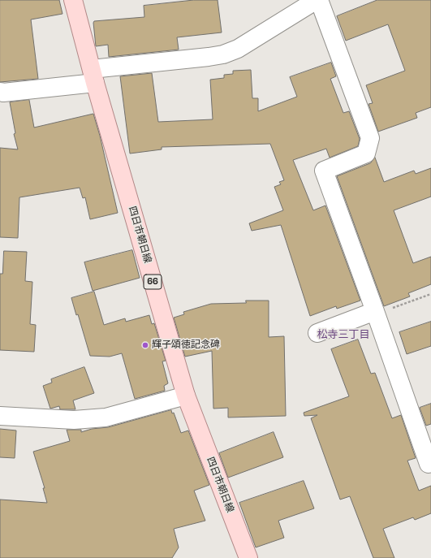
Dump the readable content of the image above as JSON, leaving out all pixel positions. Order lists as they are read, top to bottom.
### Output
{
  "streets": {
    "main road": ["四日市朝日線", "66"]
  },
  "districts": ["松寺三丁目"],
  "places": ["輝子頌徳記念碑"]
}
